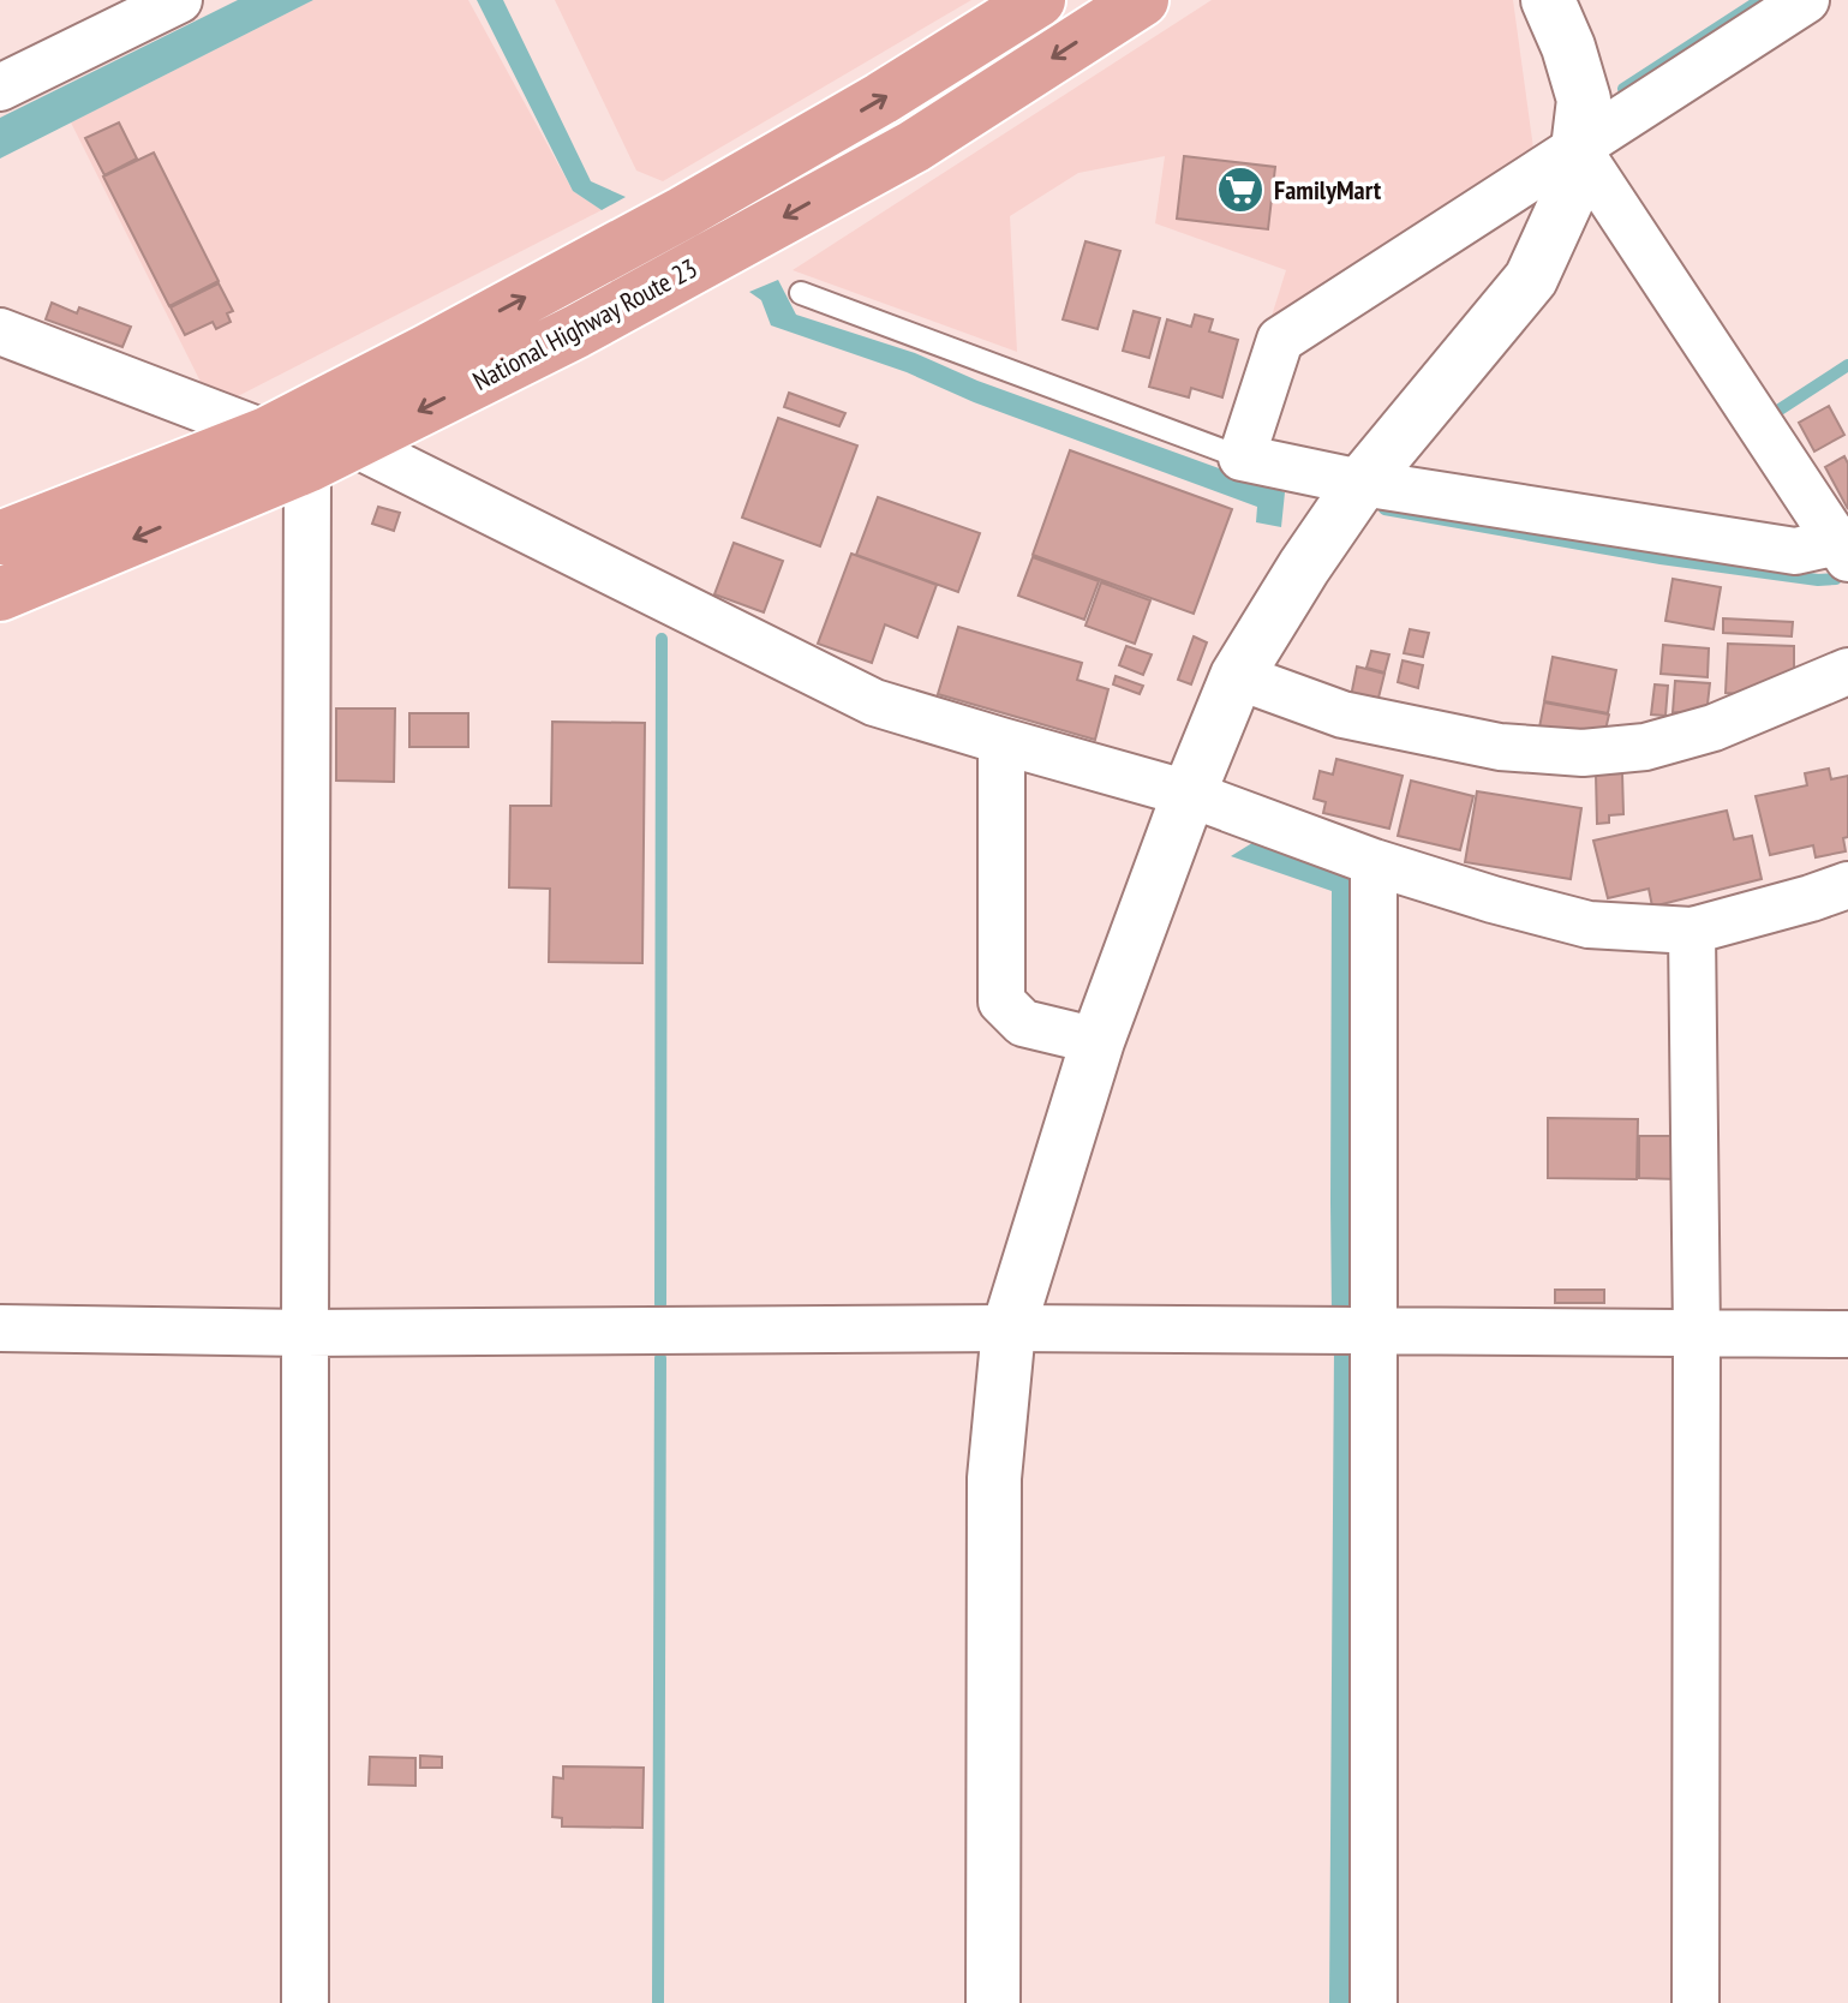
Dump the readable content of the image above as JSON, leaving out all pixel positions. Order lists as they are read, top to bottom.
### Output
{
  "streets": {
    "highway": ["National Highway Route 23"]
  },
  "places": {
    "supermarket": ["FamilyMart"]
  }
}
